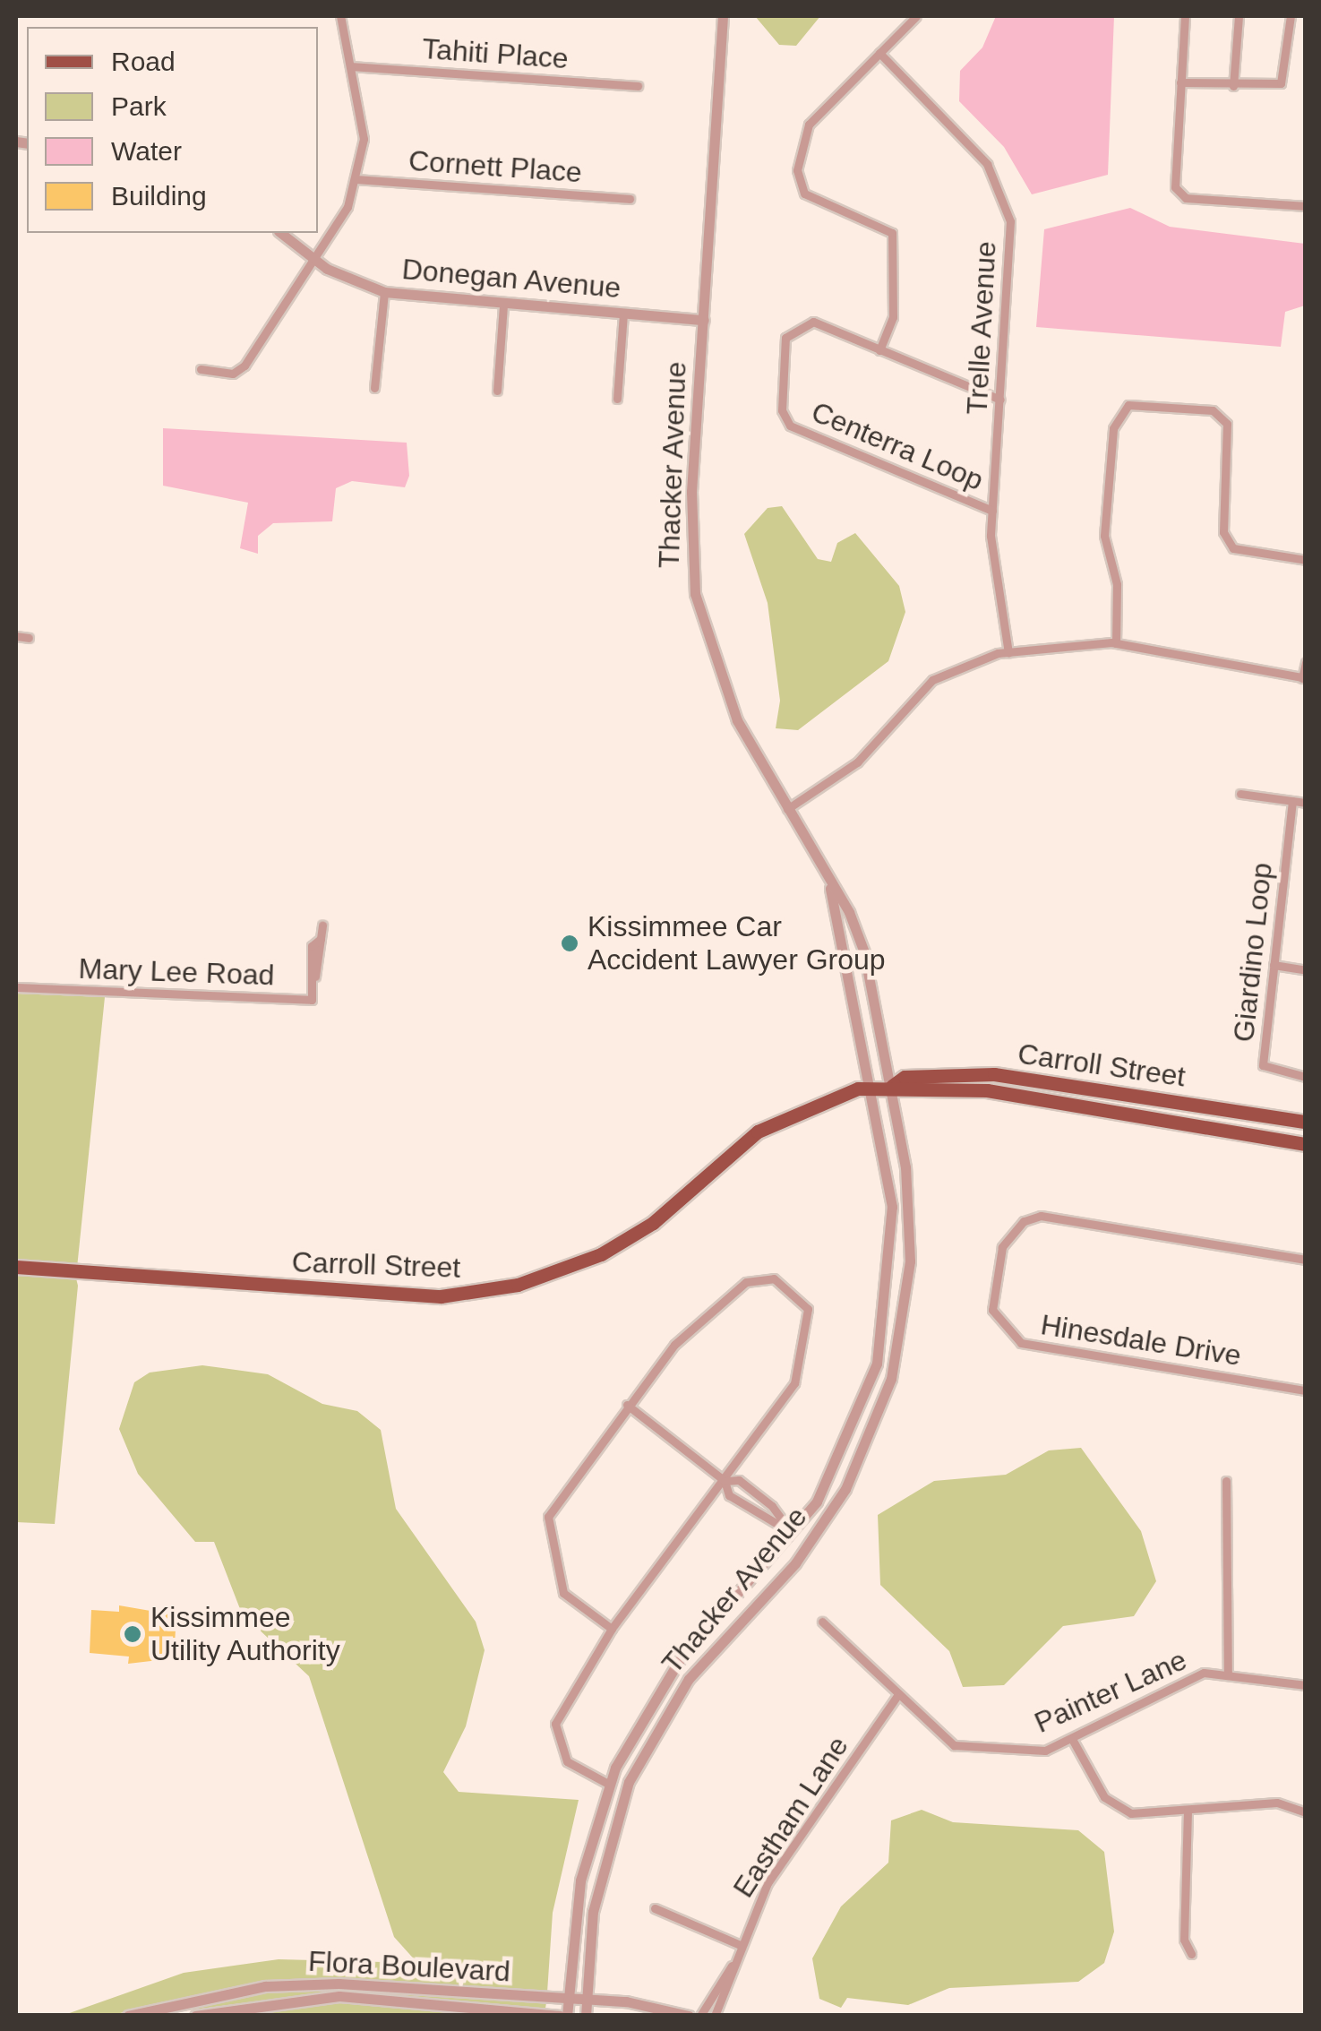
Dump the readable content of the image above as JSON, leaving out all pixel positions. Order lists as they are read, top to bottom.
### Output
{
  "streets": {
    "main road": ["Carroll Street"],
    "street": [
      "Tahiti Place",
      "Cornett Place",
      "Donegan Avenue",
      "Trelle Avenue",
      "Centerra Loop",
      "Thacker Avenue",
      "Giardino Loop",
      "Mary Lee Road",
      "Hinesdale Drive",
      "Painter Lane",
      "Eastham Lane",
      "Flora Boulevard"
    ]
  },
  "crossings": [
    ["Donegan Avenue", "Thacker Avenue"],
    ["Trelle Avenue", "Centerra Loop"],
    ["Thacker Avenue", "Carroll Street"],
    ["Thacker Avenue", "Flora Boulevard"],
    ["Painter Lane", "Eastham Lane"]
  ],
  "places": ["Kissimmee Car Accident Lawyer Group", "Kissimmee Utility Authority"],
  "legend": [
    "Road",
    "Park",
    "Water",
    "Building"
  ]
}
